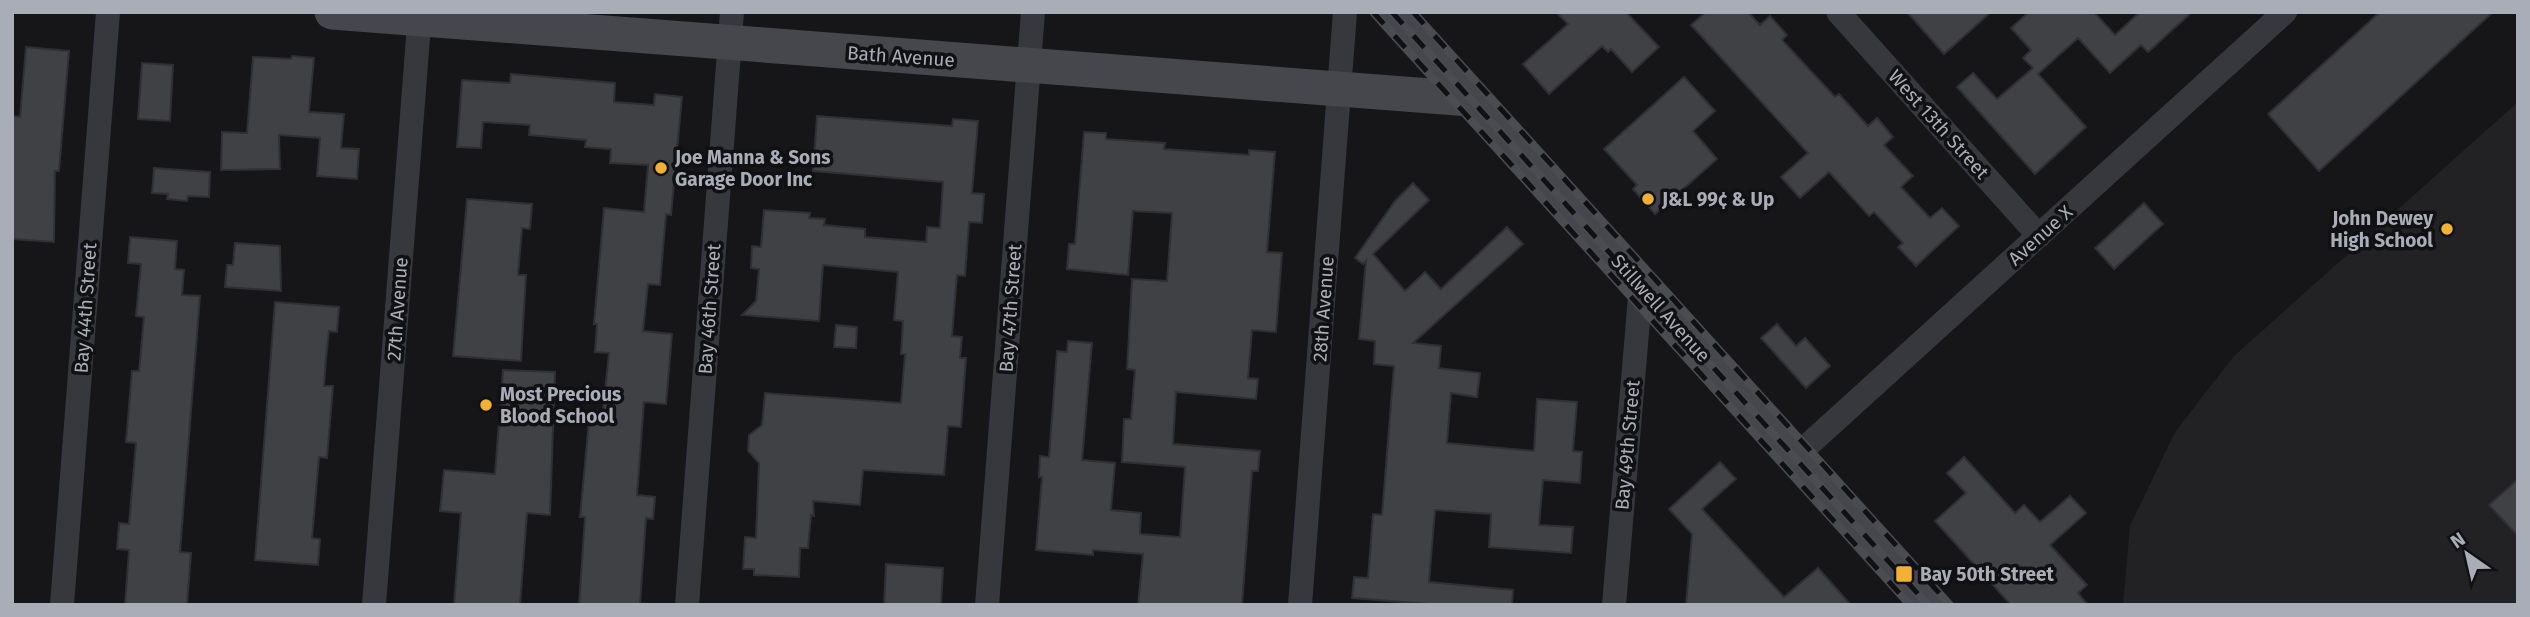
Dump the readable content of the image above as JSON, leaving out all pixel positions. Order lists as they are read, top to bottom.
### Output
{
  "streets": {
    "street": [
      "Bath Avenue",
      "West 13th Street",
      "Avenue X",
      "Bay 44th Street",
      "Bay 47th Street",
      "Stillwell Avenue",
      "27th Avenue",
      "Bay 46th Street",
      "28th Avenue",
      "Bay 49th Street"
    ]
  },
  "crossings": [
    ["Bath Avenue", "Bay 47th Street"],
    ["Bath Avenue", "Stillwell Avenue"],
    ["Bath Avenue", "27th Avenue"],
    ["Bath Avenue", "Bay 46th Street"],
    ["Bath Avenue", "28th Avenue"],
    ["West 13th Street", "Avenue X"],
    ["Avenue X", "Stillwell Avenue"],
    ["Stillwell Avenue", "Bay 49th Street"]
  ],
  "places": {
    "other": [
      "Joe Manna & Sons Garage Door Inc",
      "J&L 99¢ & Up",
      "John Dewey High School",
      "Most Precious Blood School"
    ],
    "transit": ["Bay 50th Street"]
  },
  "north": "top left"
}
